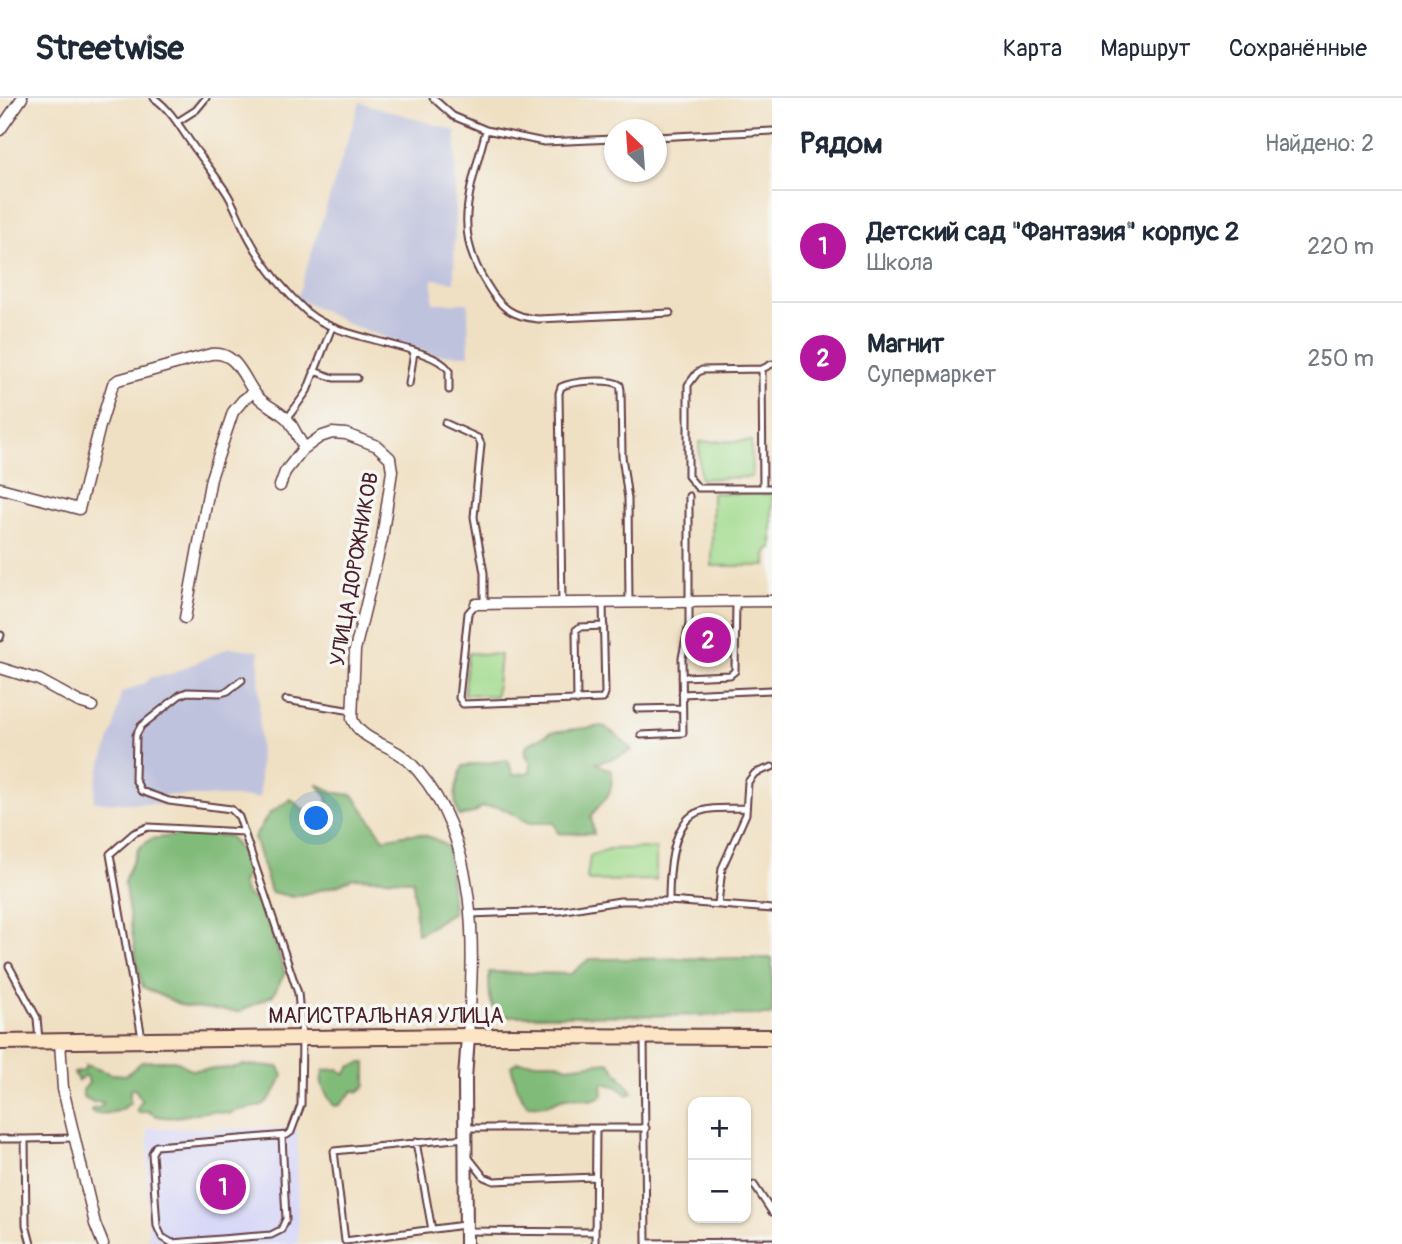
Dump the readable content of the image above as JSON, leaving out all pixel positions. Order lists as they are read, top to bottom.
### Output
{
  "streets": {
    "main road": ["МАГИСТРАЛЬНАЯ УЛИЦА"],
    "street": ["УЛИЦА ДОРОЖНИКОВ"]
  },
  "north": "top left",
  "page": {
    "header": "Streetwise",
    "nav": ["Карта", "Маршрут", "Сохранённые"],
    "heading": ["Рядом", "Найдено: 2"],
    "list": [
      {
        "mark": "1",
        "name": "Детский сад \"Фантазия\" корпус 2",
        "note": "Школа",
        "value": "220 m"
      },
      {
        "mark": "2",
        "name": "Магнит",
        "note": "Супермаркет",
        "value": "250 m"
      }
    ],
    "pins": ["2", "1"],
    "map_buttons": ["+", "−"]
  }
}
